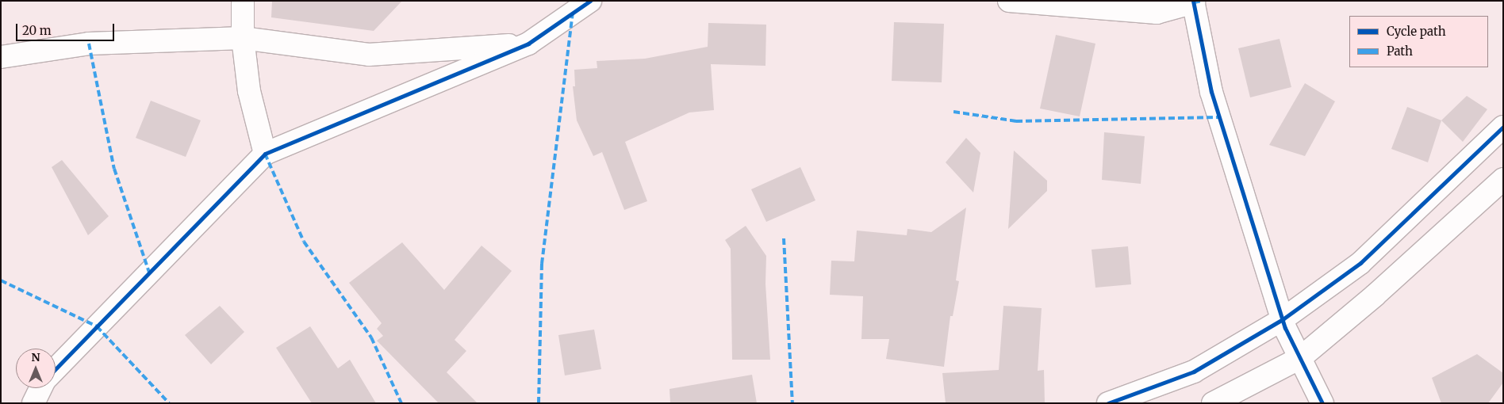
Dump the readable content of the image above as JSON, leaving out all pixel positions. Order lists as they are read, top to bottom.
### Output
{
  "legend": ["Cycle path", "Path"],
  "scale_bar": "20 m",
  "north": "top"
}
